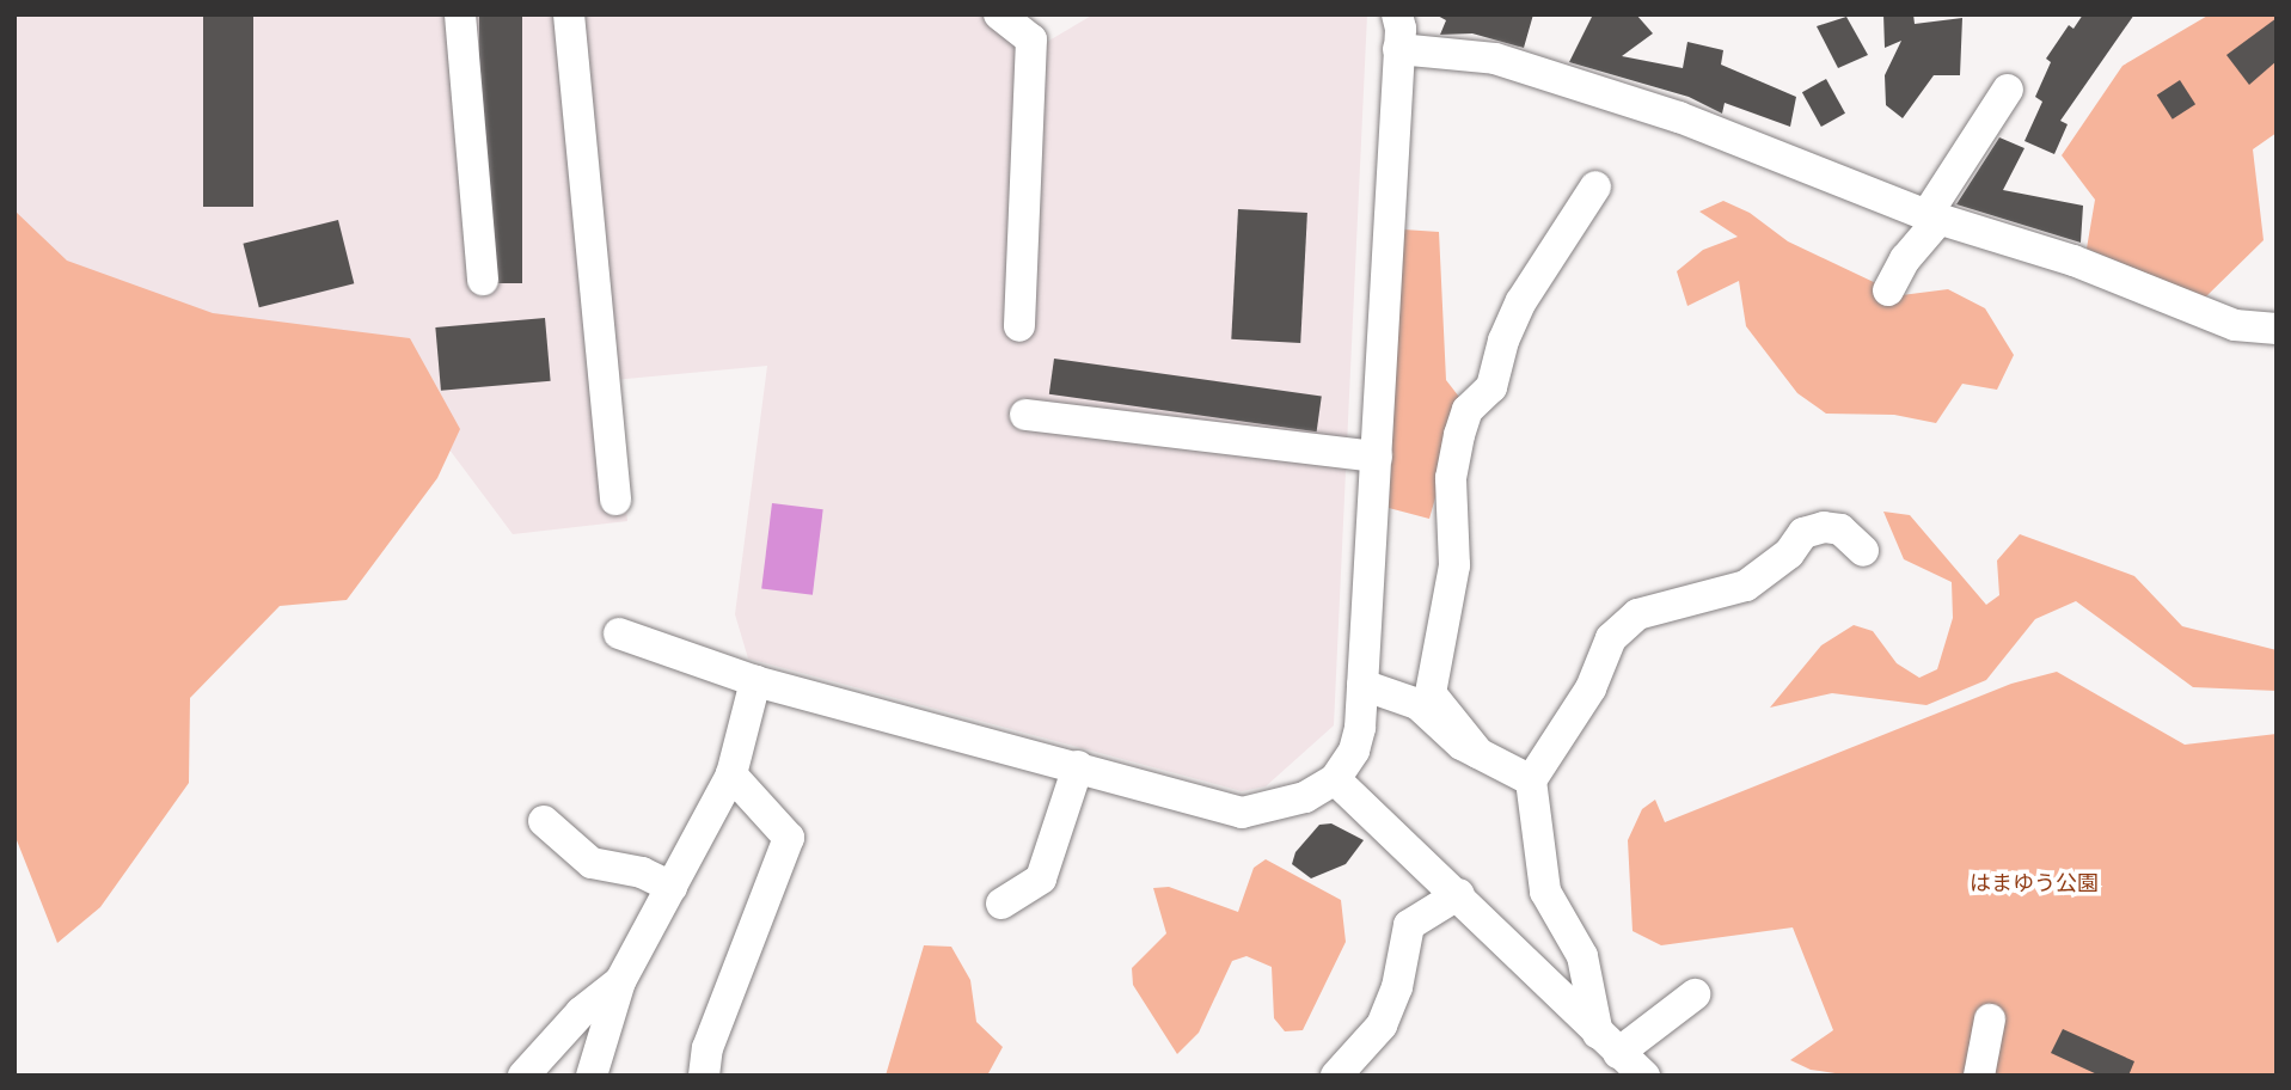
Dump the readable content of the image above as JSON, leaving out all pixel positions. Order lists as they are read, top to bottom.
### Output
{
  "parks": ["はまゆう公園"]
}
